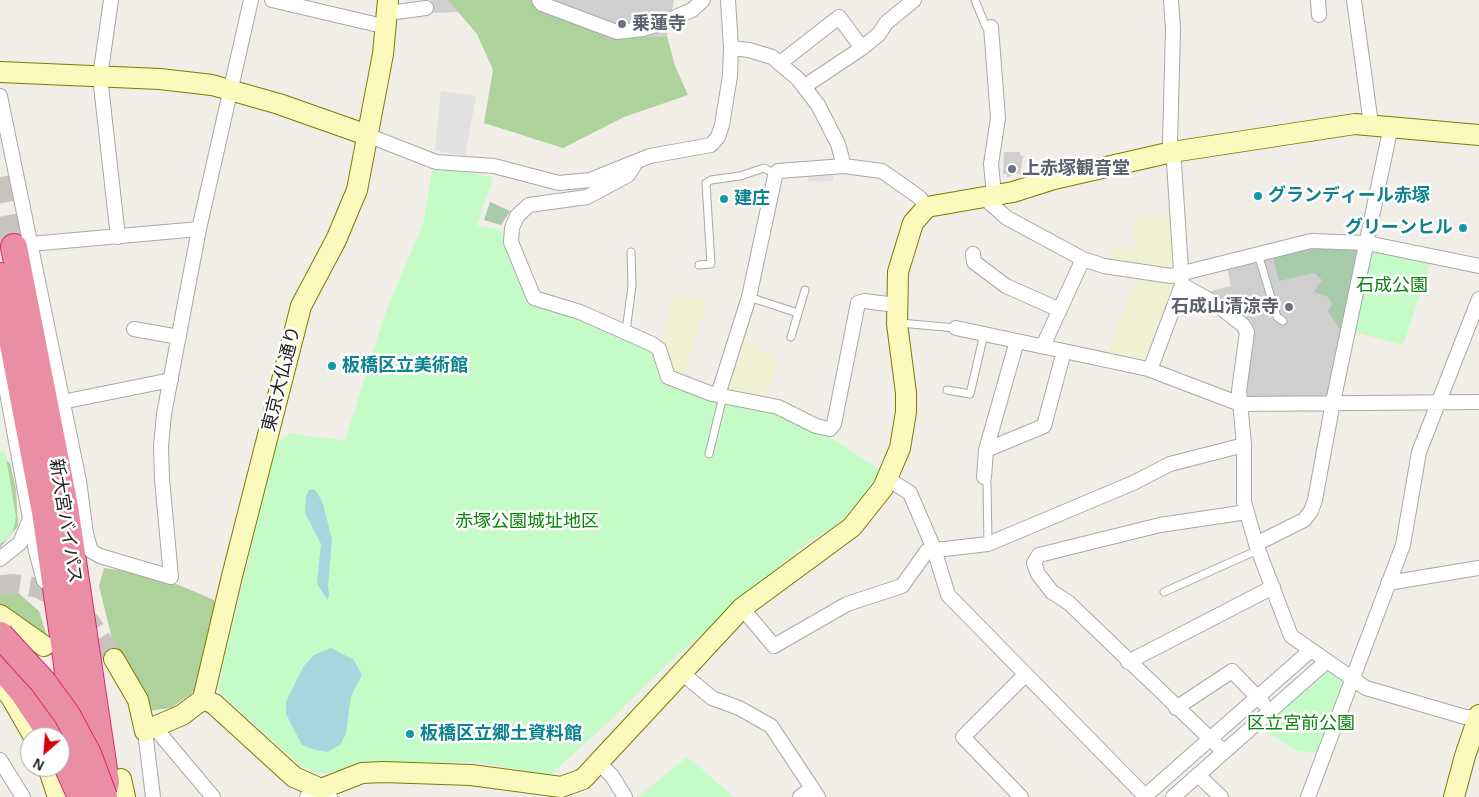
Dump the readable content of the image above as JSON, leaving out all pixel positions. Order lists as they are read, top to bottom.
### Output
{
  "streets": {
    "highway": ["新大宮バイパス"],
    "street": ["東京大仏通り"]
  },
  "parks": ["石成公園", "赤塚公園城址地区", "区立宮前公園"],
  "places": [
    "乗蓮寺",
    "上赤塚観音堂",
    "グランディール赤塚",
    "建庄",
    "グリーンヒル",
    "石成山清涼寺",
    "板橋区立美術館",
    "板橋区立郷土資料館"
  ],
  "north": "bottom left"
}
